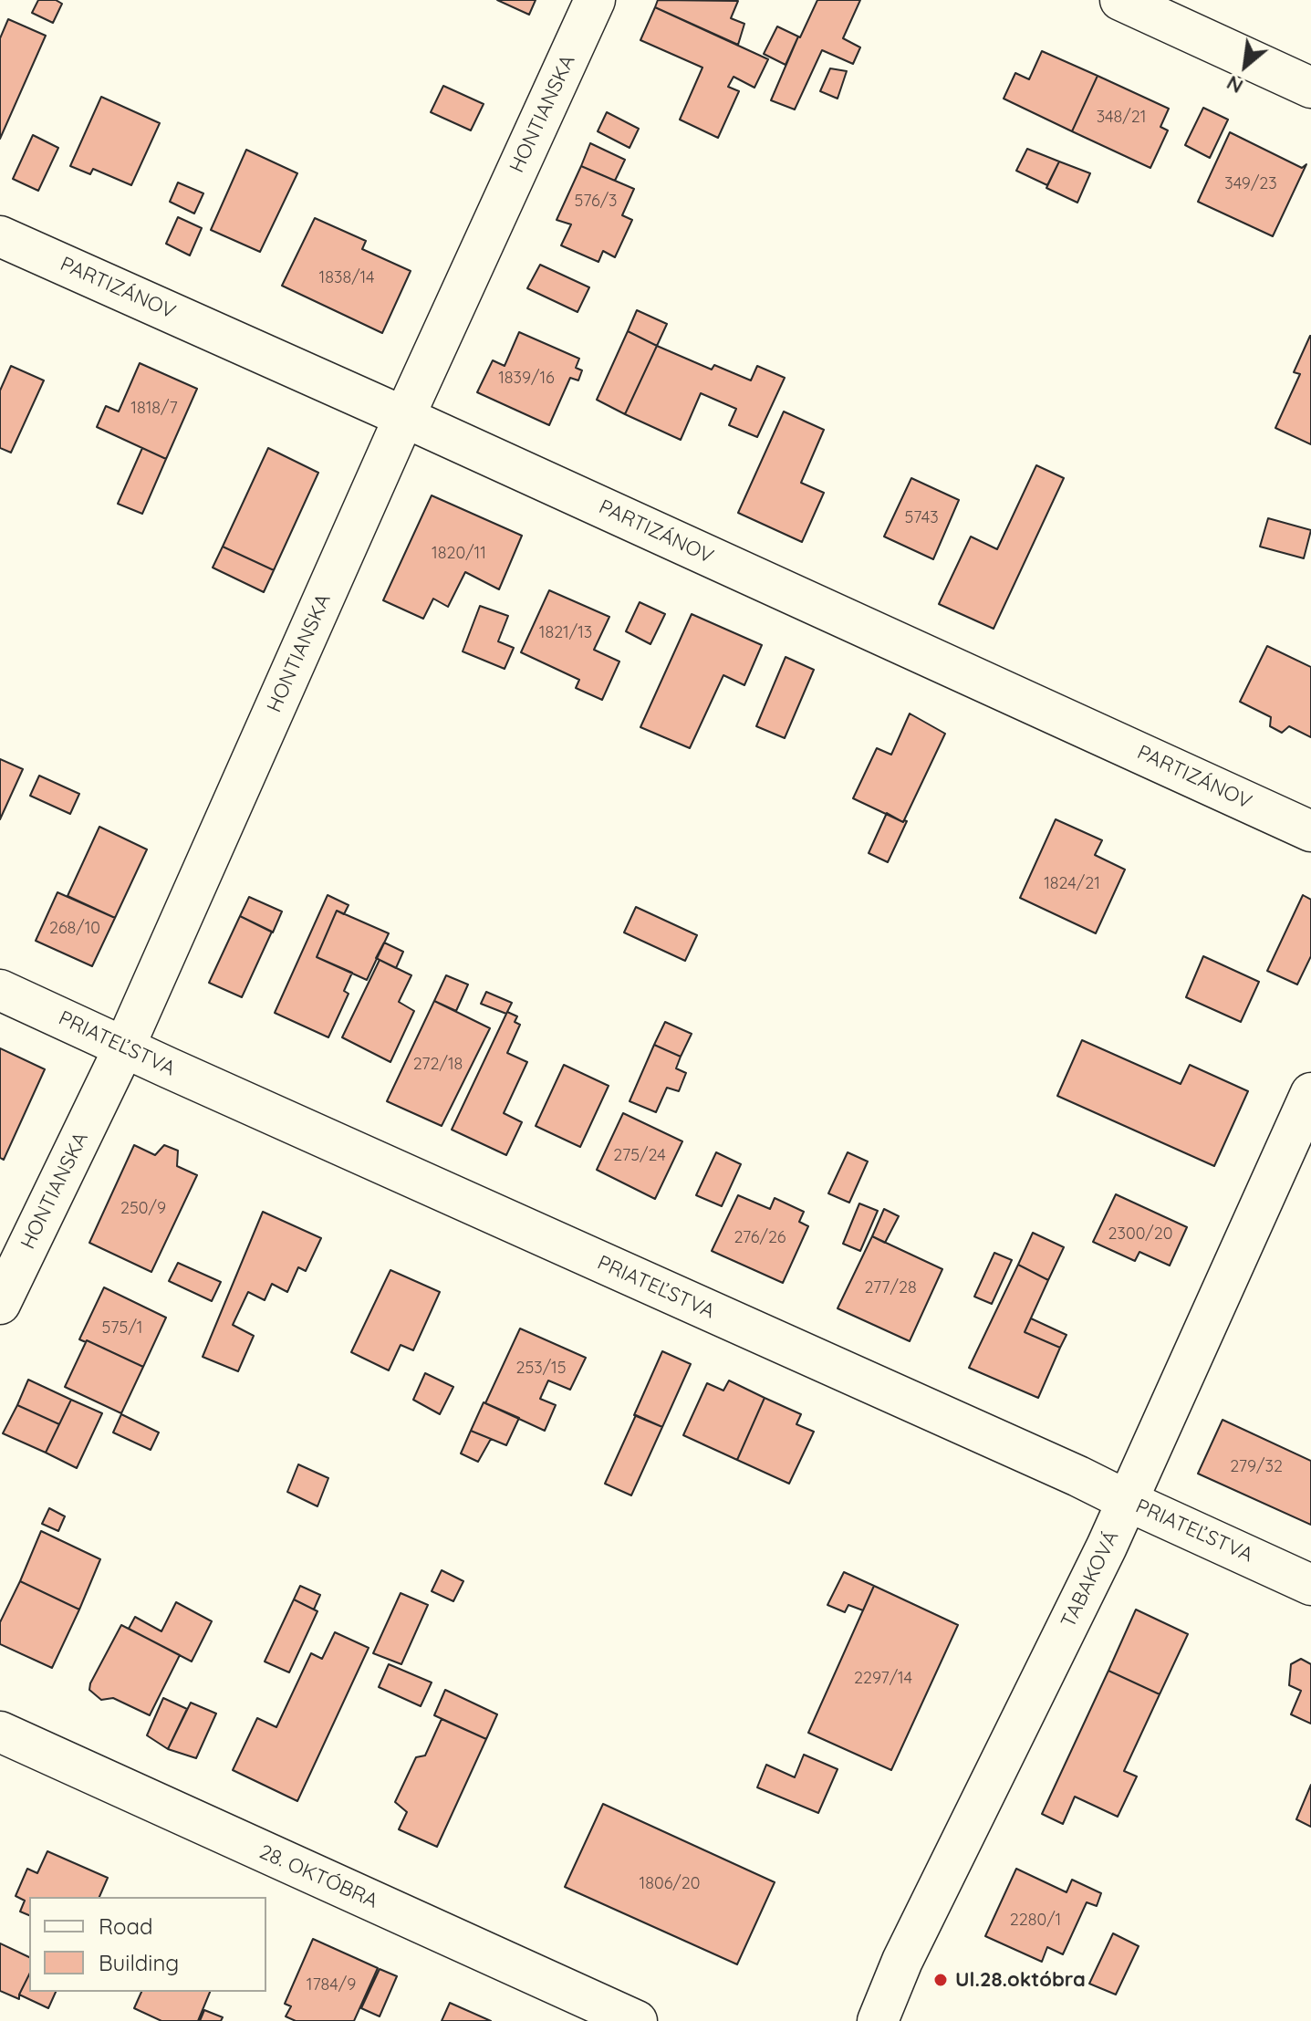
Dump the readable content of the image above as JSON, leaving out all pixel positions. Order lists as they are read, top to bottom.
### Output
{
  "streets": {
    "street": [
      "HONTIANSKA",
      "PARTIZÁNOV",
      "PRIATEĽSTVA",
      "TABAKOVÁ",
      "28. OKTÓBRA"
    ]
  },
  "crossings": [
    ["HONTIANSKA", "PARTIZÁNOV"],
    ["HONTIANSKA", "PRIATEĽSTVA"],
    ["PRIATEĽSTVA", "TABAKOVÁ"]
  ],
  "places": ["Ul.28.októbra"],
  "house_numbers": [
    "348/21",
    "349/23",
    "576/3",
    "1838/14",
    "1839/16",
    "1818/7",
    "5743",
    "1820/11",
    "1821/13",
    "1824/21",
    "268/10",
    "272/18",
    "275/24",
    "250/9",
    "2300/20",
    "276/26",
    "277/28",
    "575/1",
    "253/15",
    "279/32",
    "2297/14",
    "1806/20",
    "2280/1",
    "1784/9"
  ],
  "legend": ["Road", "Building"],
  "north": "bottom left"
}
